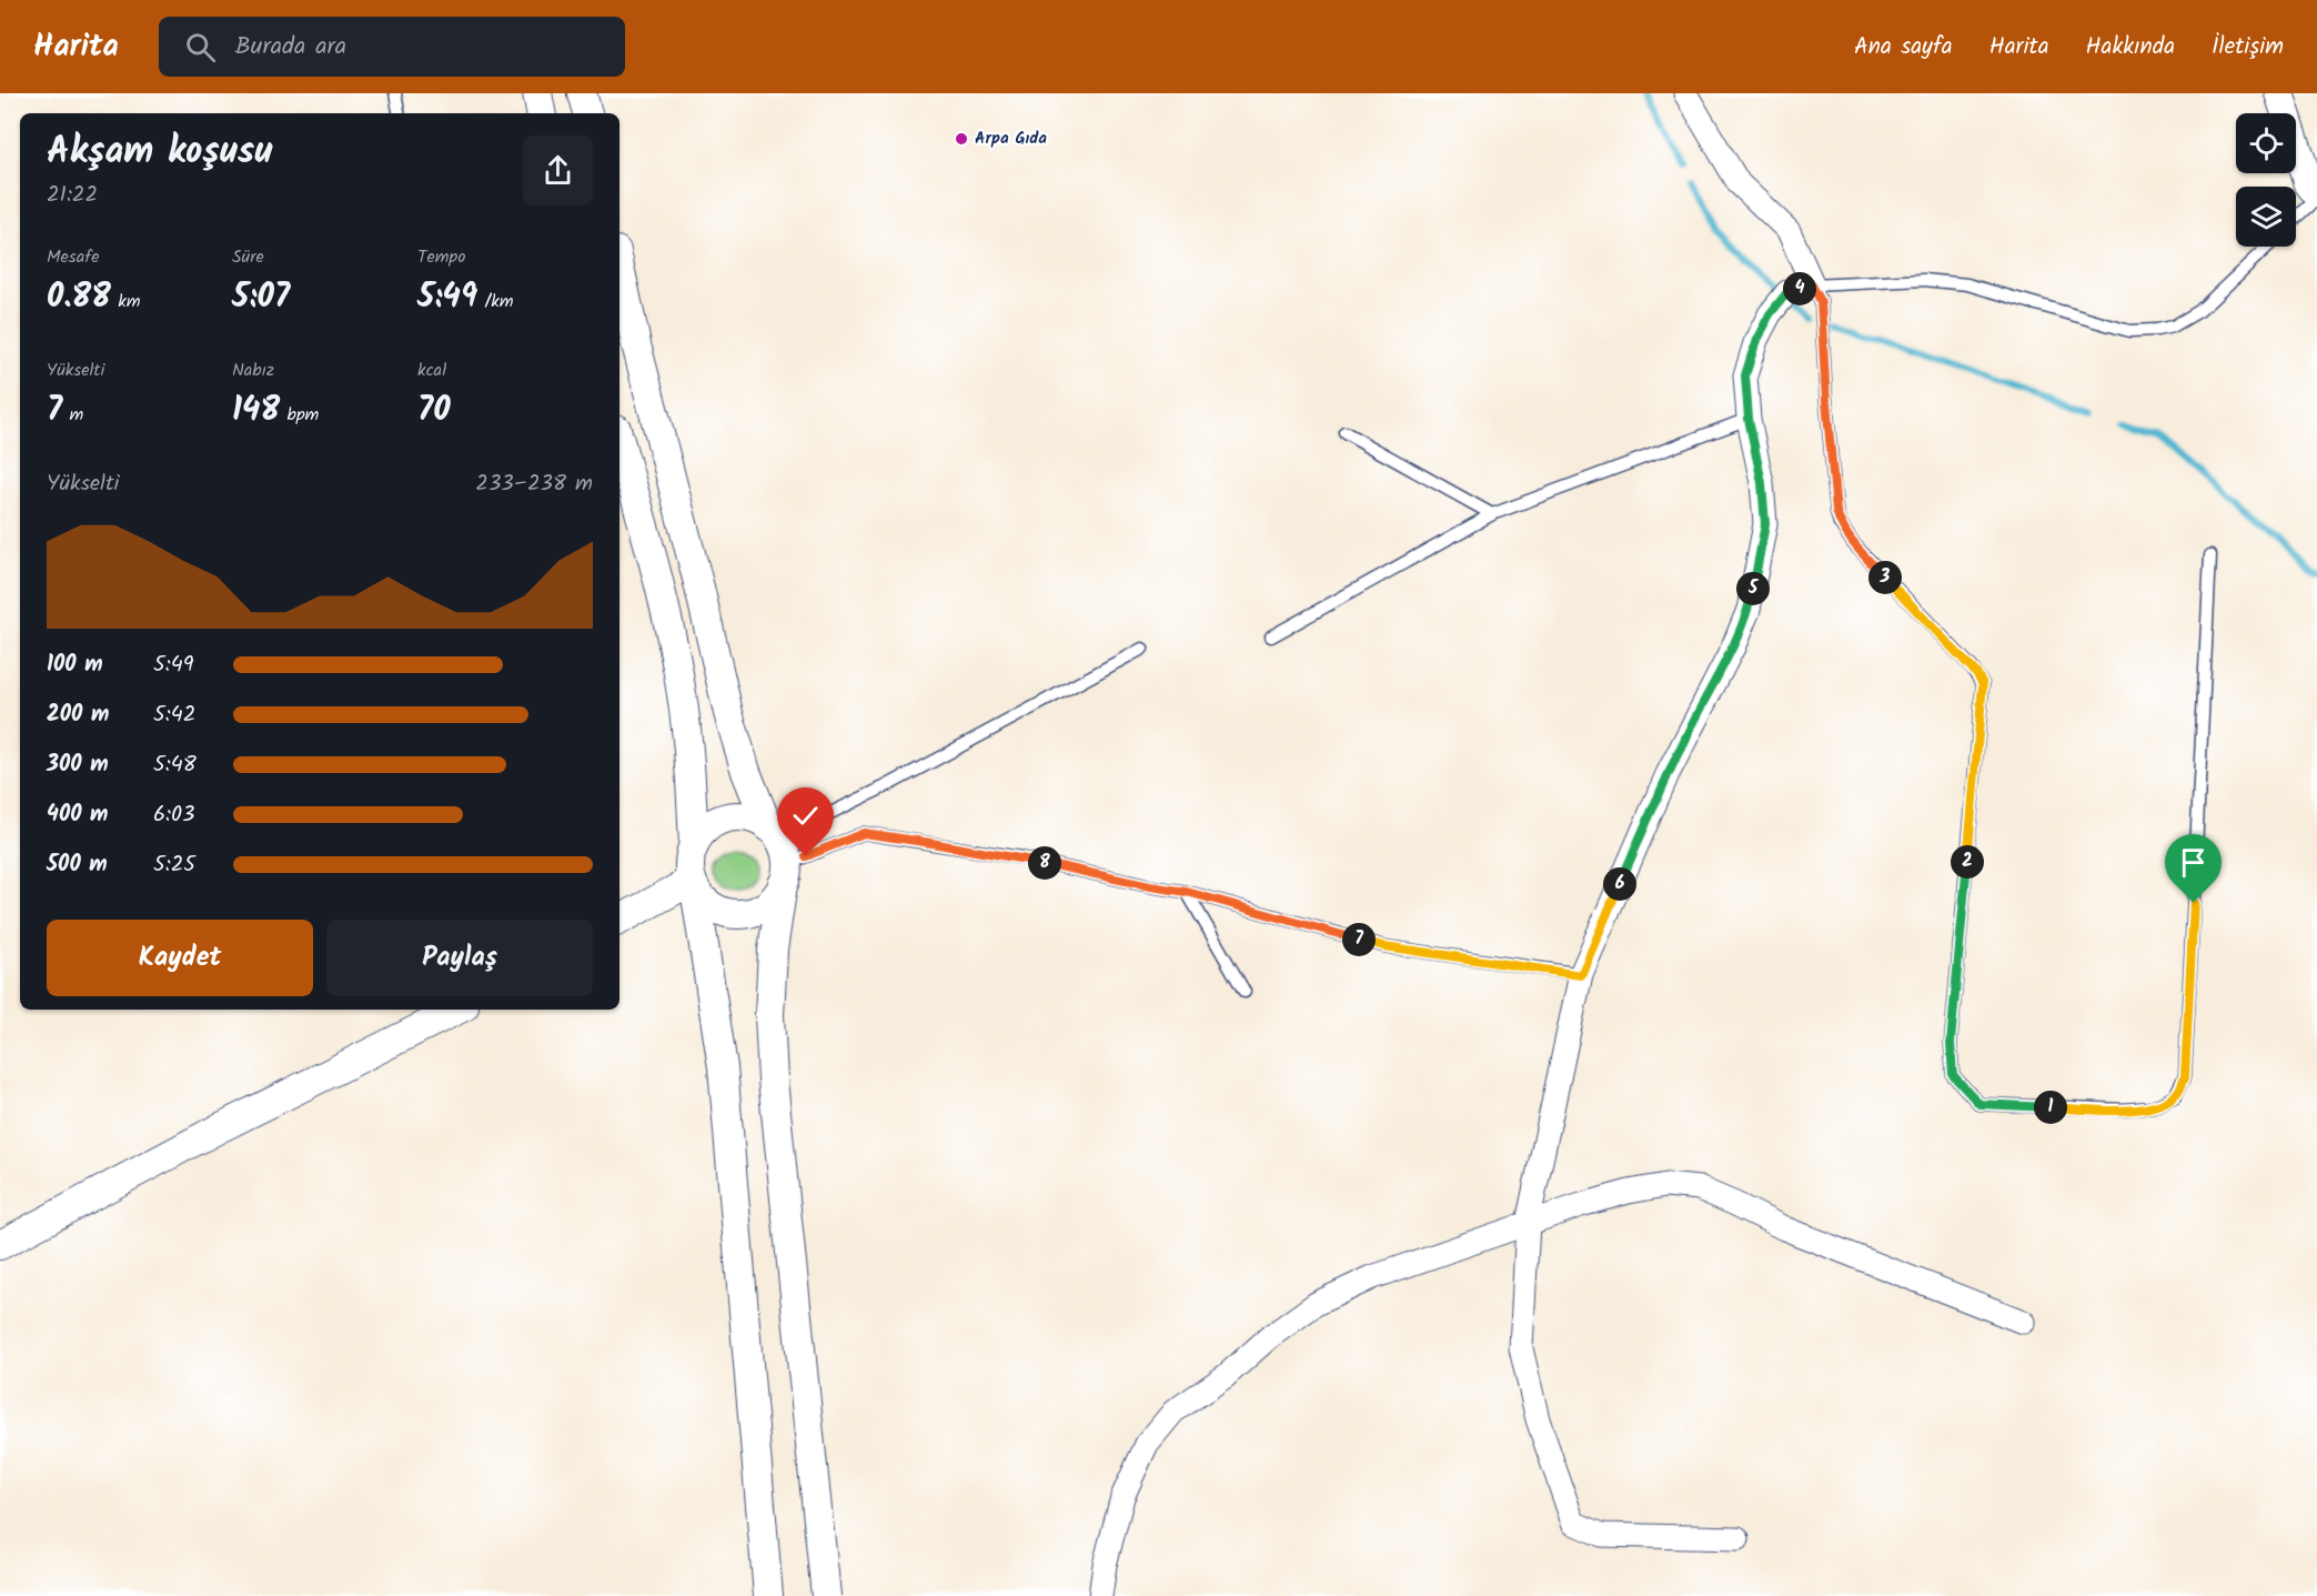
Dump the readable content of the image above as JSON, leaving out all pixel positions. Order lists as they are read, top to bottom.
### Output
{
  "places": ["Arpa Gıda"],
  "page": {
    "header": "Harita",
    "search": "Burada ara",
    "nav": [
      "Ana sayfa",
      "Harita",
      "Hakkında",
      "İletişim"
    ],
    "heading": ["Akşam koşusu", "21:22"],
    "stats": [
      ["Mesafe", "0.88 km"],
      ["Süre", "5:07"],
      ["Tempo", "5:49 /km"],
      ["Yükselti", "7 m"],
      ["Nabız", "148 bpm"],
      ["kcal", "70"]
    ],
    "pins": [
      "4",
      "3",
      "5",
      "2",
      "8",
      "6",
      "7",
      "1"
    ],
    "chart": ["Yükselti", "233–238 m"],
    "list": [
      {
        "name": "100 m",
        "note": "5:49"
      },
      {
        "name": "200 m",
        "note": "5:42"
      },
      {
        "name": "300 m",
        "note": "5:48"
      },
      {
        "name": "400 m",
        "note": "6:03"
      },
      {
        "name": "500 m",
        "note": "5:25"
      }
    ],
    "buttons": ["Kaydet", "Paylaş"]
  }
}
